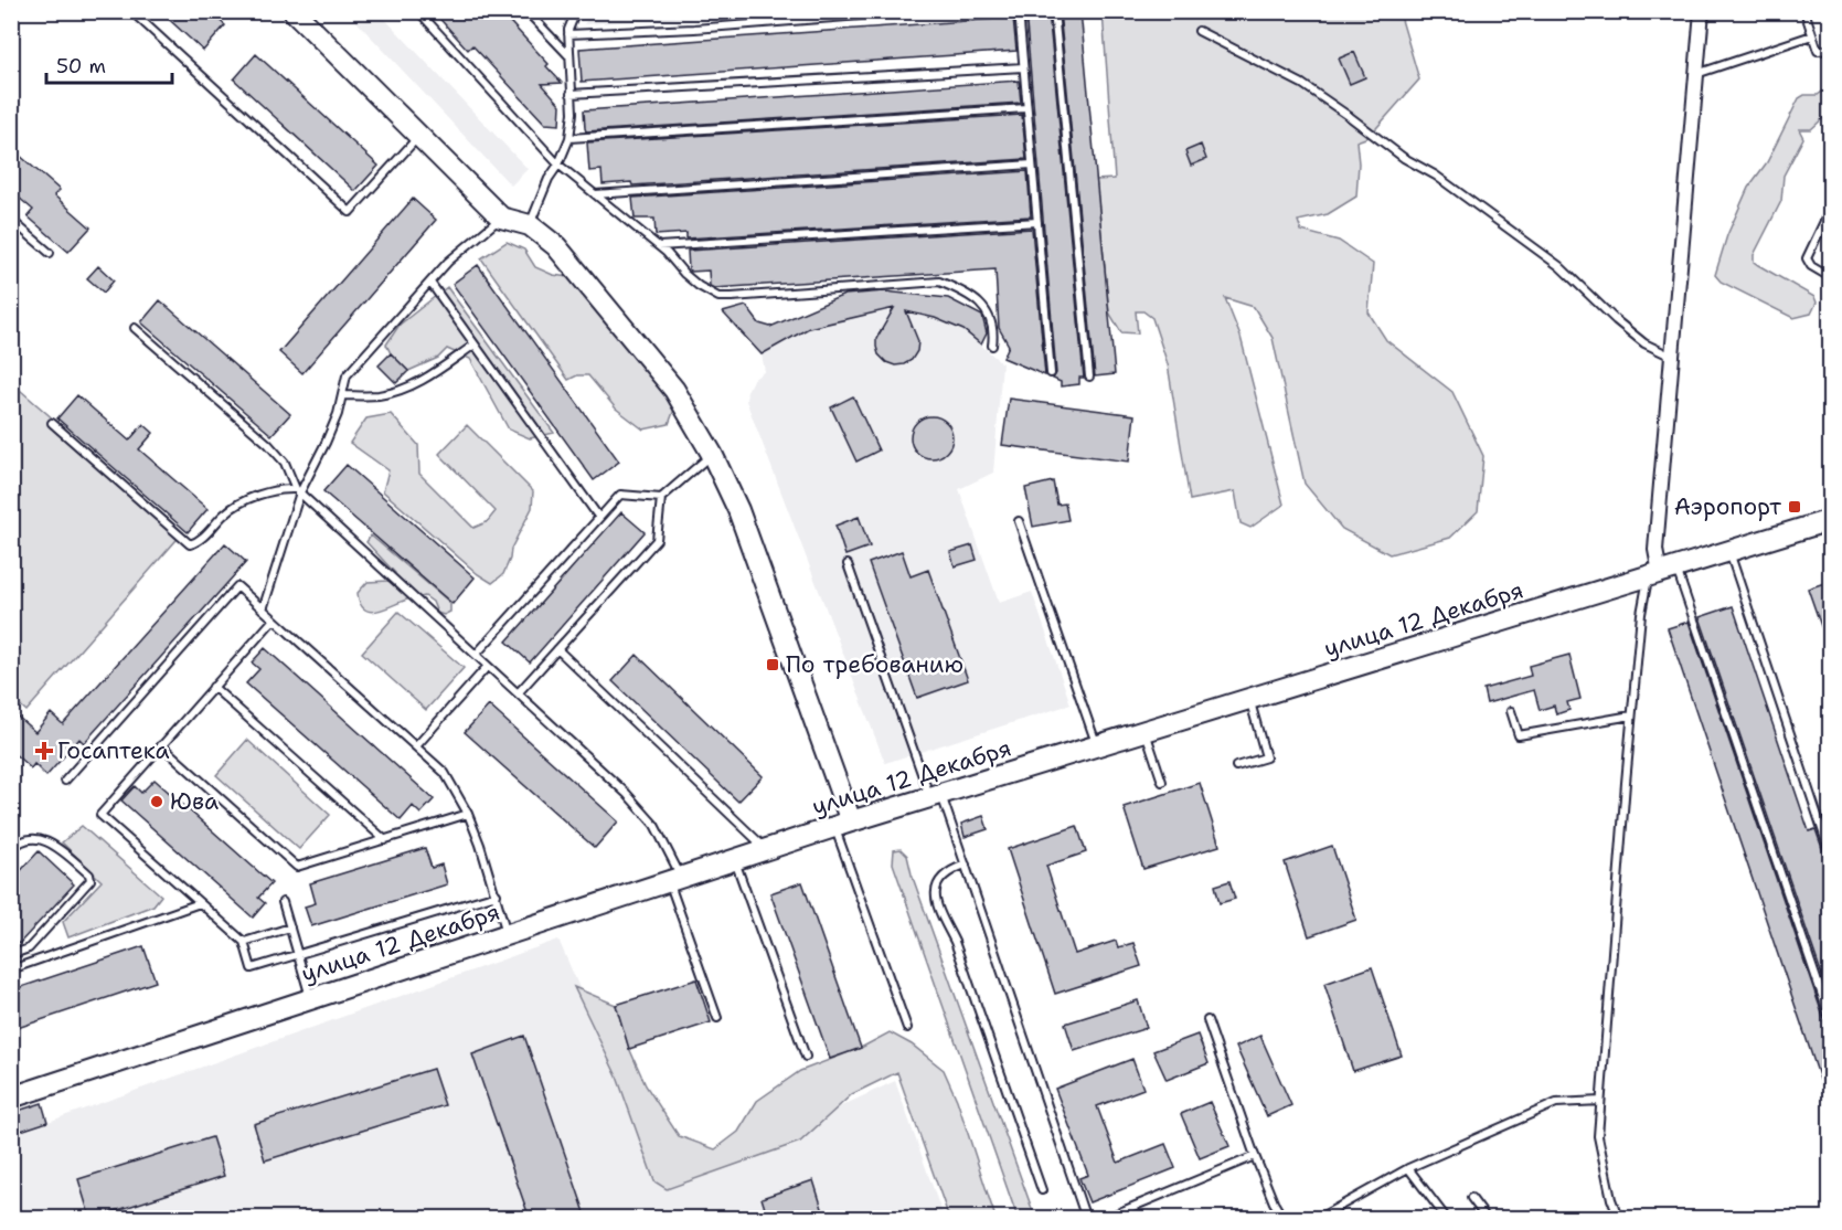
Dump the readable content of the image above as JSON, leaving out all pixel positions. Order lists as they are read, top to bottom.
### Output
{
  "streets": {
    "main road": ["улица 12 Декабря"]
  },
  "places": {
    "transit": ["Аэропорт", "По требованию"],
    "health": ["Госаптека"],
    "other": ["Юва"]
  },
  "scale_bar": "50 m"
}
